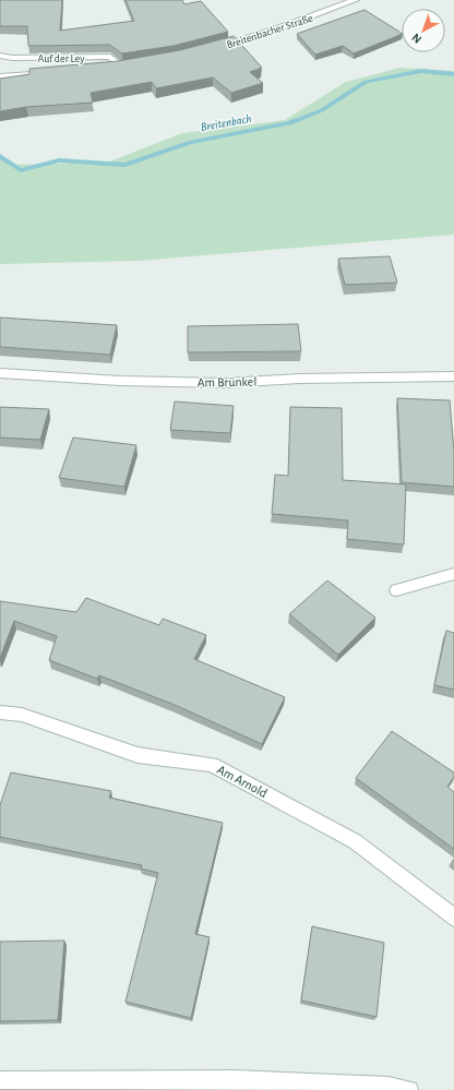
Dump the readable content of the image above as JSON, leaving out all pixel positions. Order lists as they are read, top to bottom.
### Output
{
  "streets": {
    "street": [
      "Breitenbacher Straße",
      "Auf der Ley",
      "Am Brünkel",
      "Am Arnold"
    ]
  },
  "water": ["Breitenbach"],
  "north": "bottom left"
}
